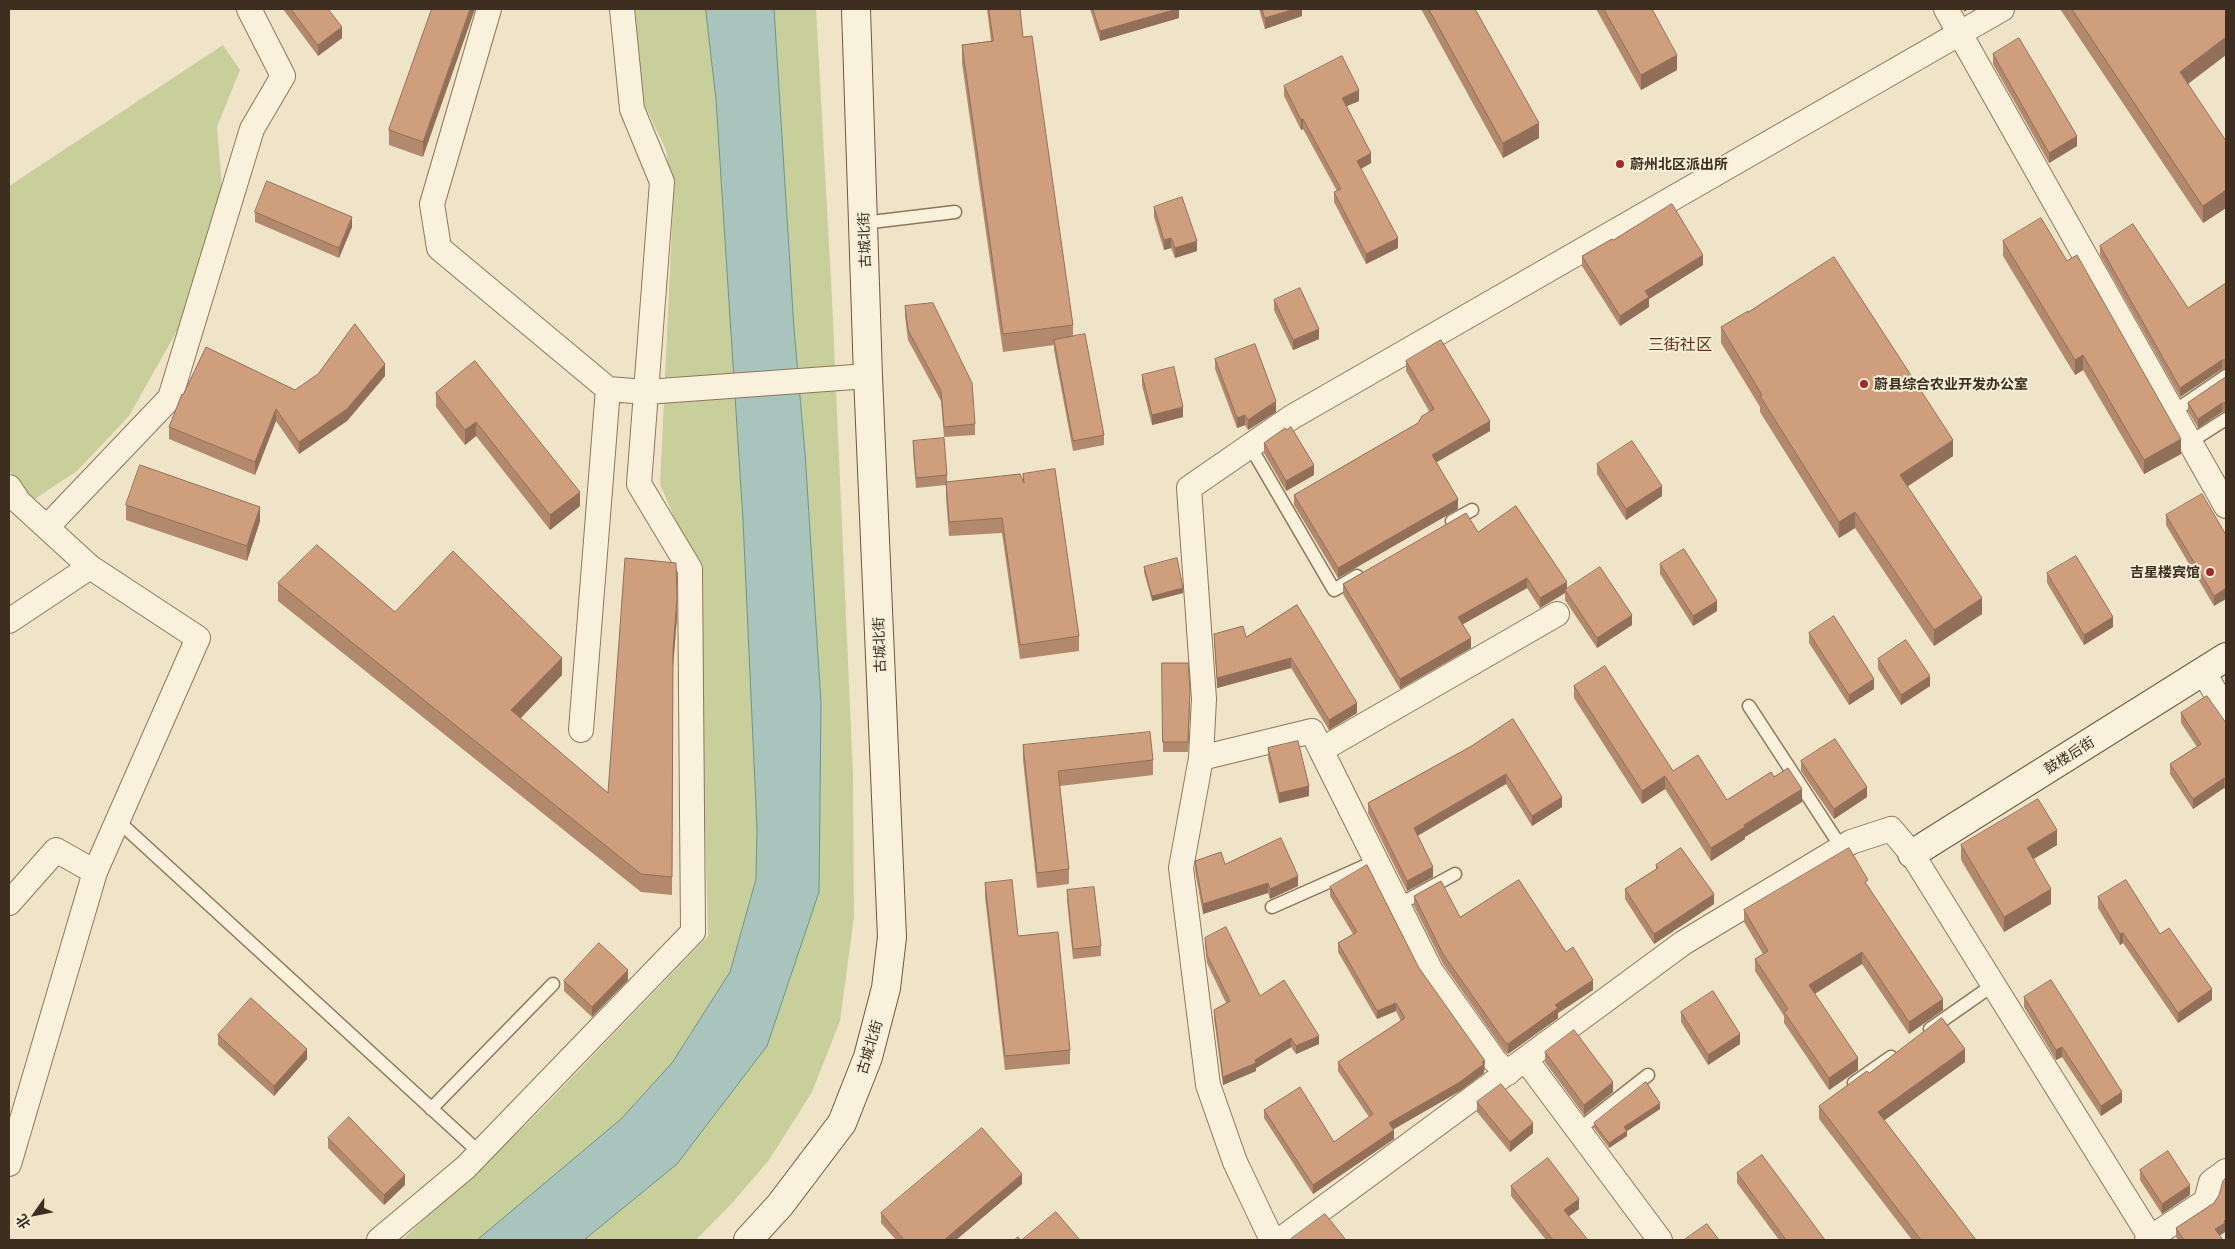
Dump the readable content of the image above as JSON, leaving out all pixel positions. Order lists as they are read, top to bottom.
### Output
{
  "streets": {
    "main road": ["古城北街", "鼓楼后街"]
  },
  "districts": ["三街社区"],
  "places": ["蔚州北区派出所", "蔚县综合农业开发办公室", "吉星楼宾馆"],
  "north": "bottom left"
}
